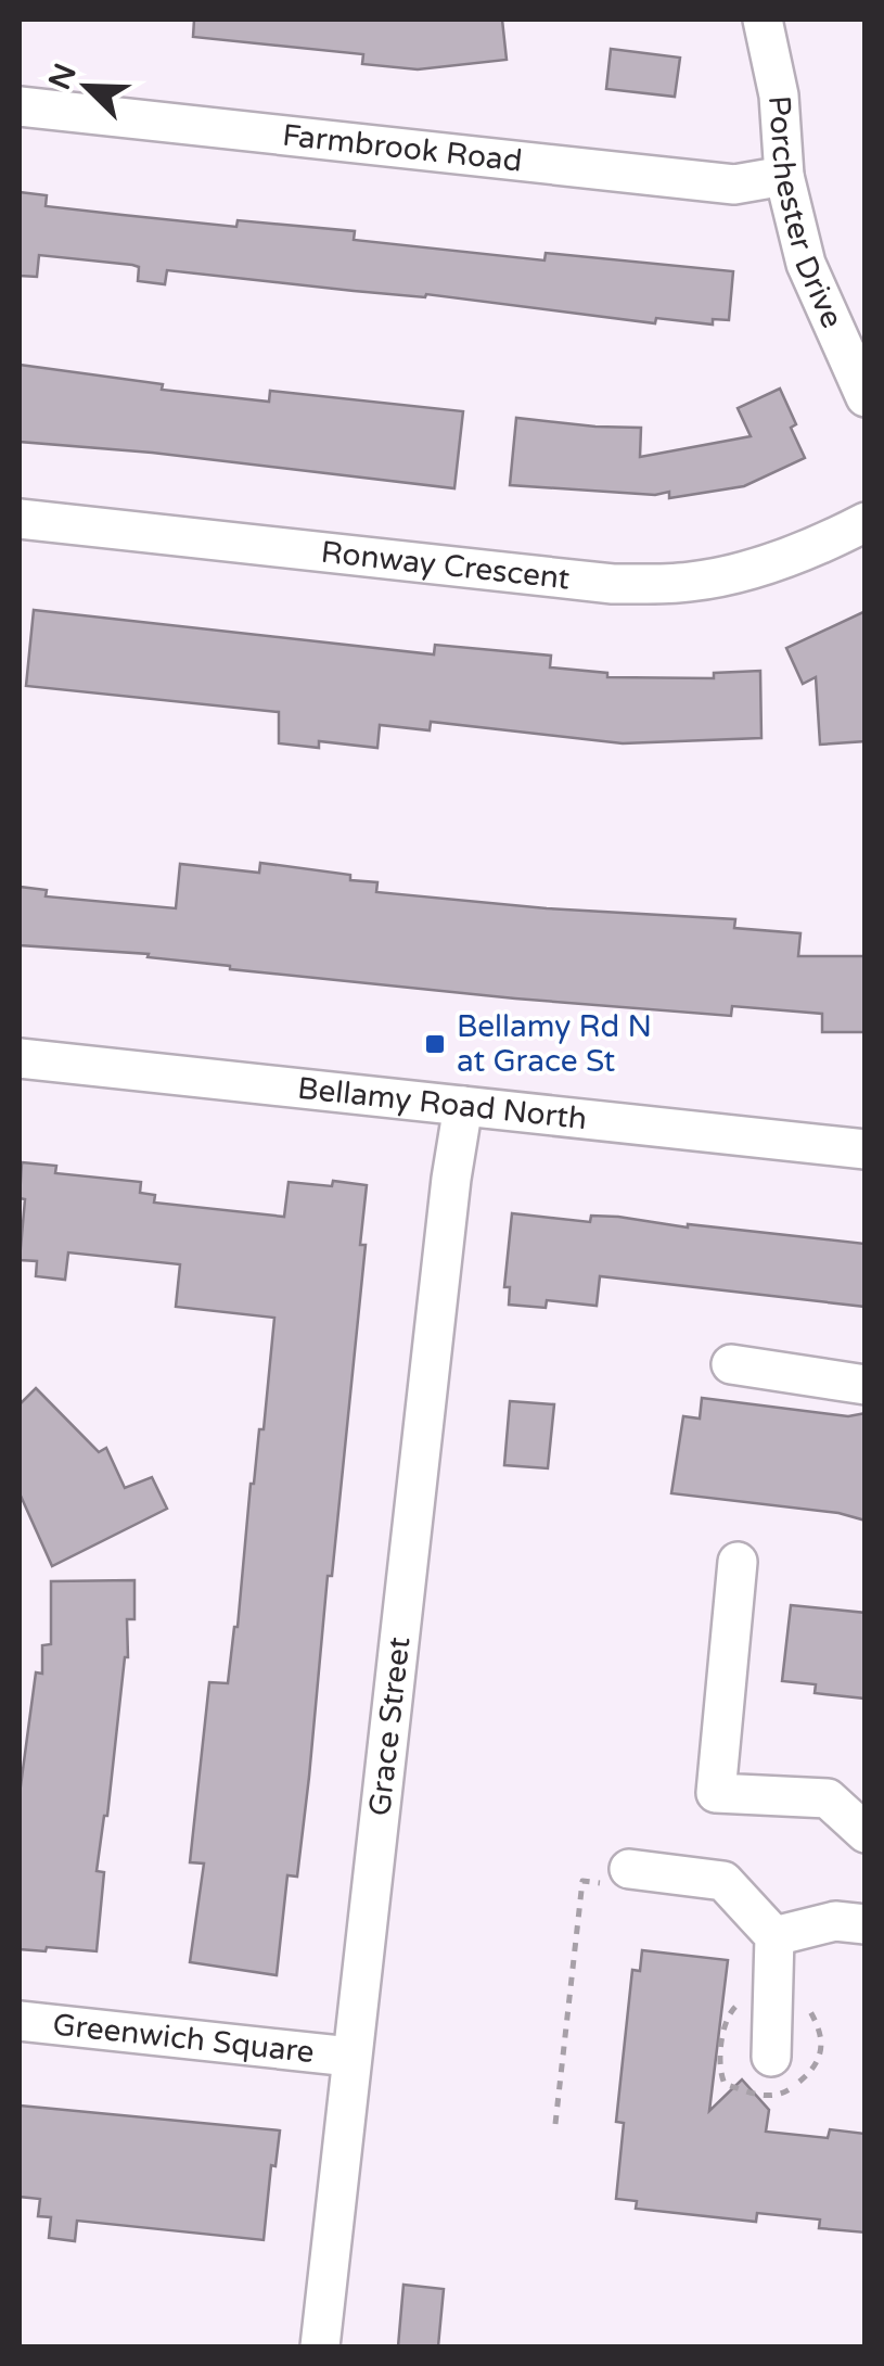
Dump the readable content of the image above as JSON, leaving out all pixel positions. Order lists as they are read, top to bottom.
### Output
{
  "streets": {
    "street": [
      "Farmbrook Road",
      "Porchester Drive",
      "Ronway Crescent",
      "Bellamy Road North",
      "Grace Street",
      "Greenwich Square"
    ]
  },
  "crossings": [
    ["Farmbrook Road", "Porchester Drive"],
    ["Bellamy Road North", "Grace Street"],
    ["Grace Street", "Greenwich Square"]
  ],
  "places": {
    "transit": ["Bellamy Rd N at Grace St"]
  },
  "north": "top left"
}
